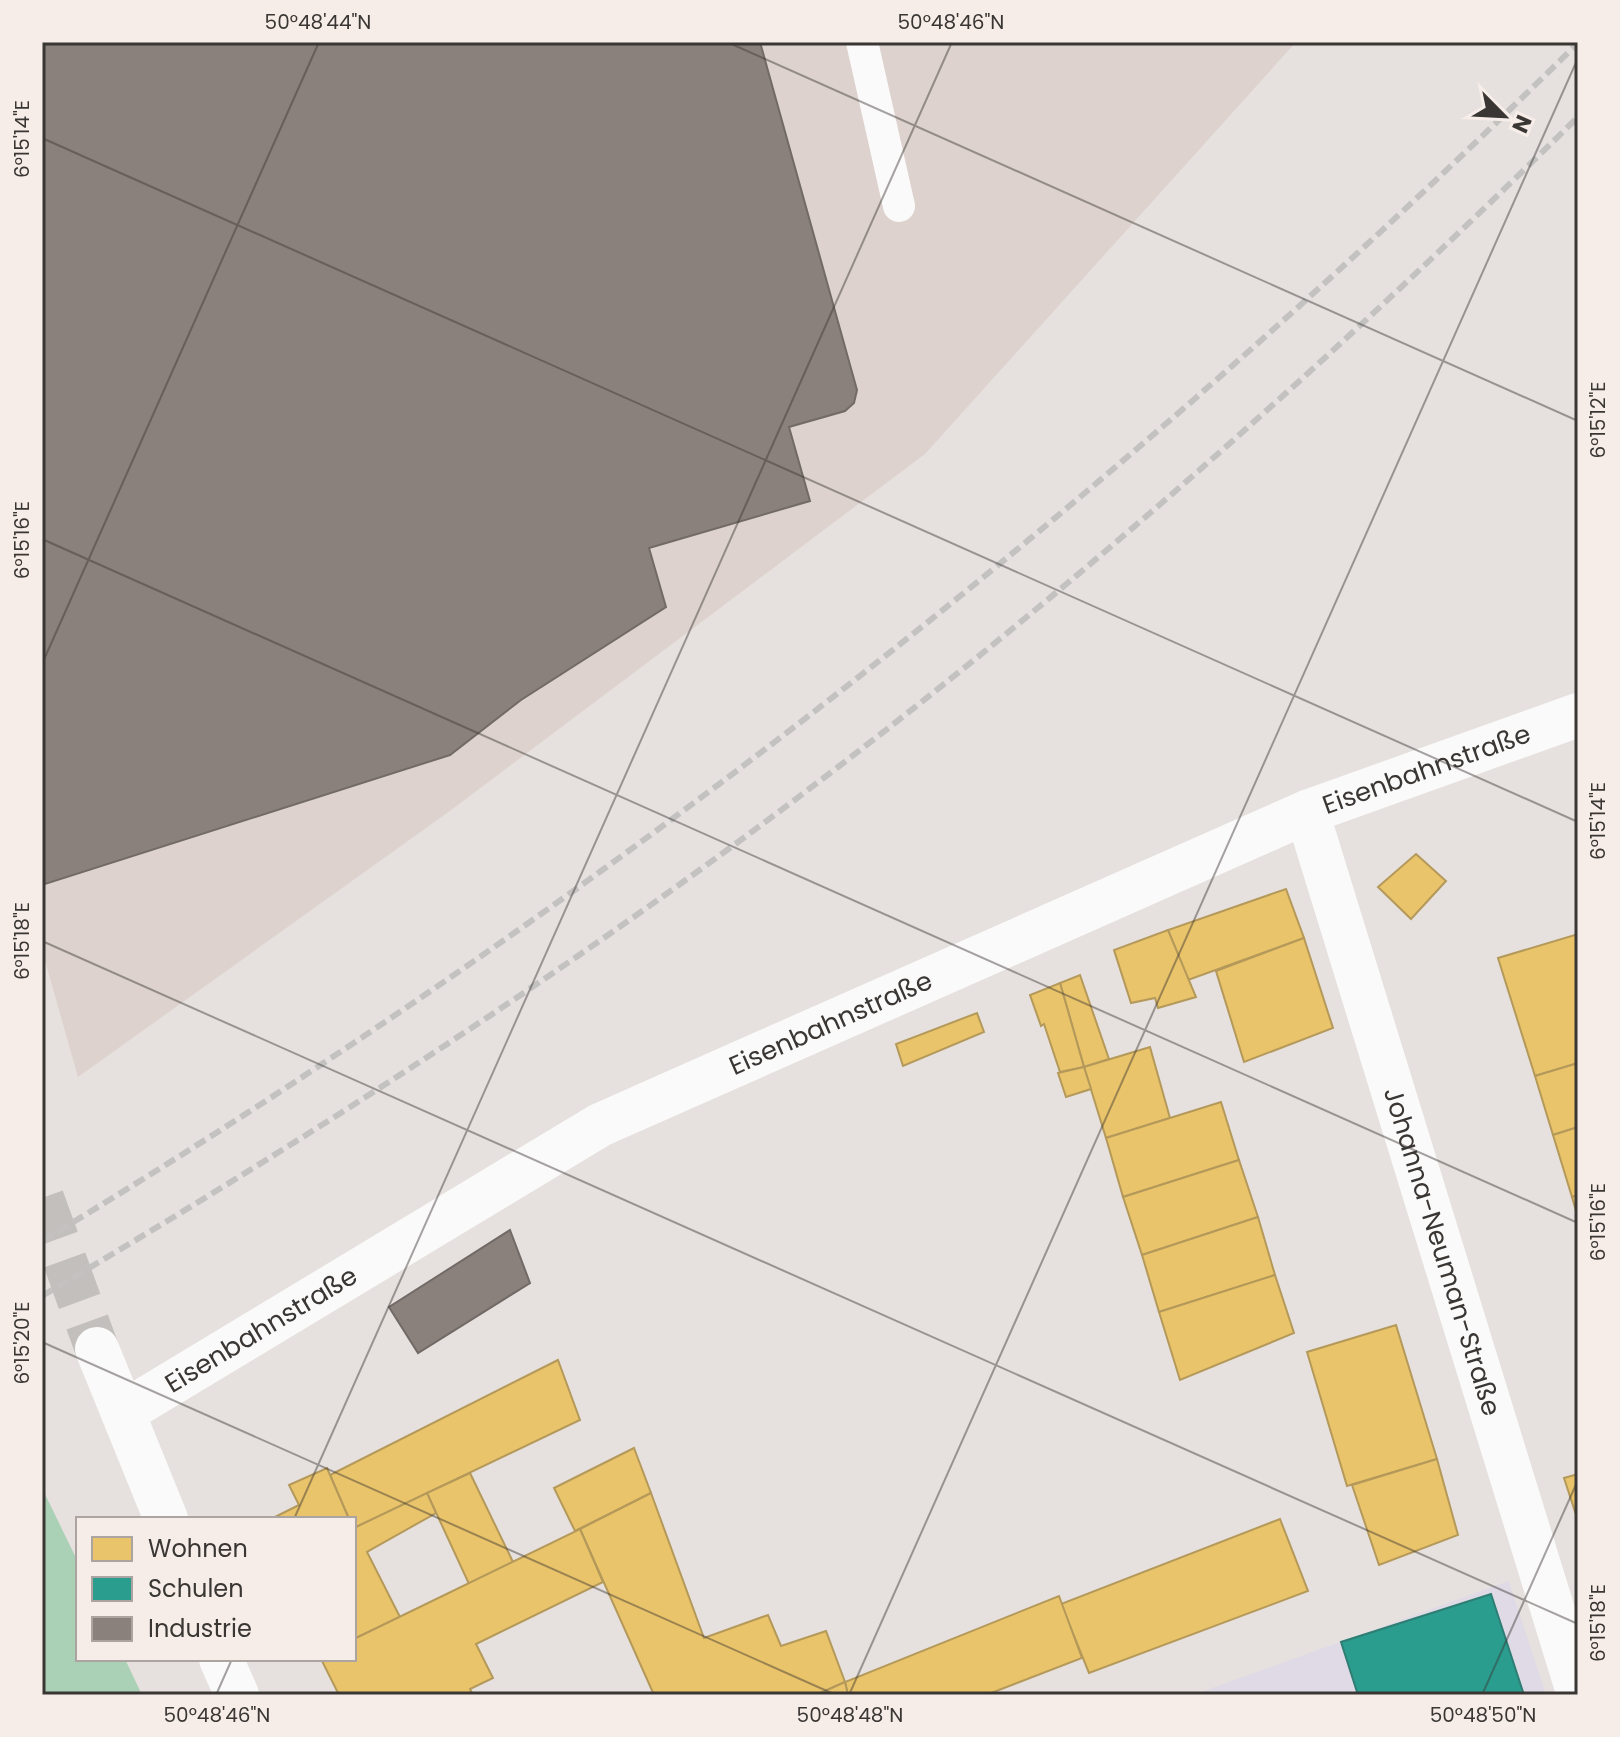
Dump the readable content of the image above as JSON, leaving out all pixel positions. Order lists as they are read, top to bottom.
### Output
{
  "streets": {
    "street": ["Eisenbahnstraße", "Johanna-Neuman-Straße"]
  },
  "crossings": [
    ["Eisenbahnstraße", "Johanna-Neuman-Straße"]
  ],
  "legend": ["Wohnen", "Schulen", "Industrie"],
  "north": "bottom right",
  "coordinates": [
    "50°48'44\"N",
    "50°48'46\"N",
    "6°15'14\"E",
    "6°15'12\"E",
    "6°15'16\"E",
    "6°15'18\"E",
    "6°15'20\"E",
    "50°48'48\"N",
    "50°48'50\"N"
  ]
}
